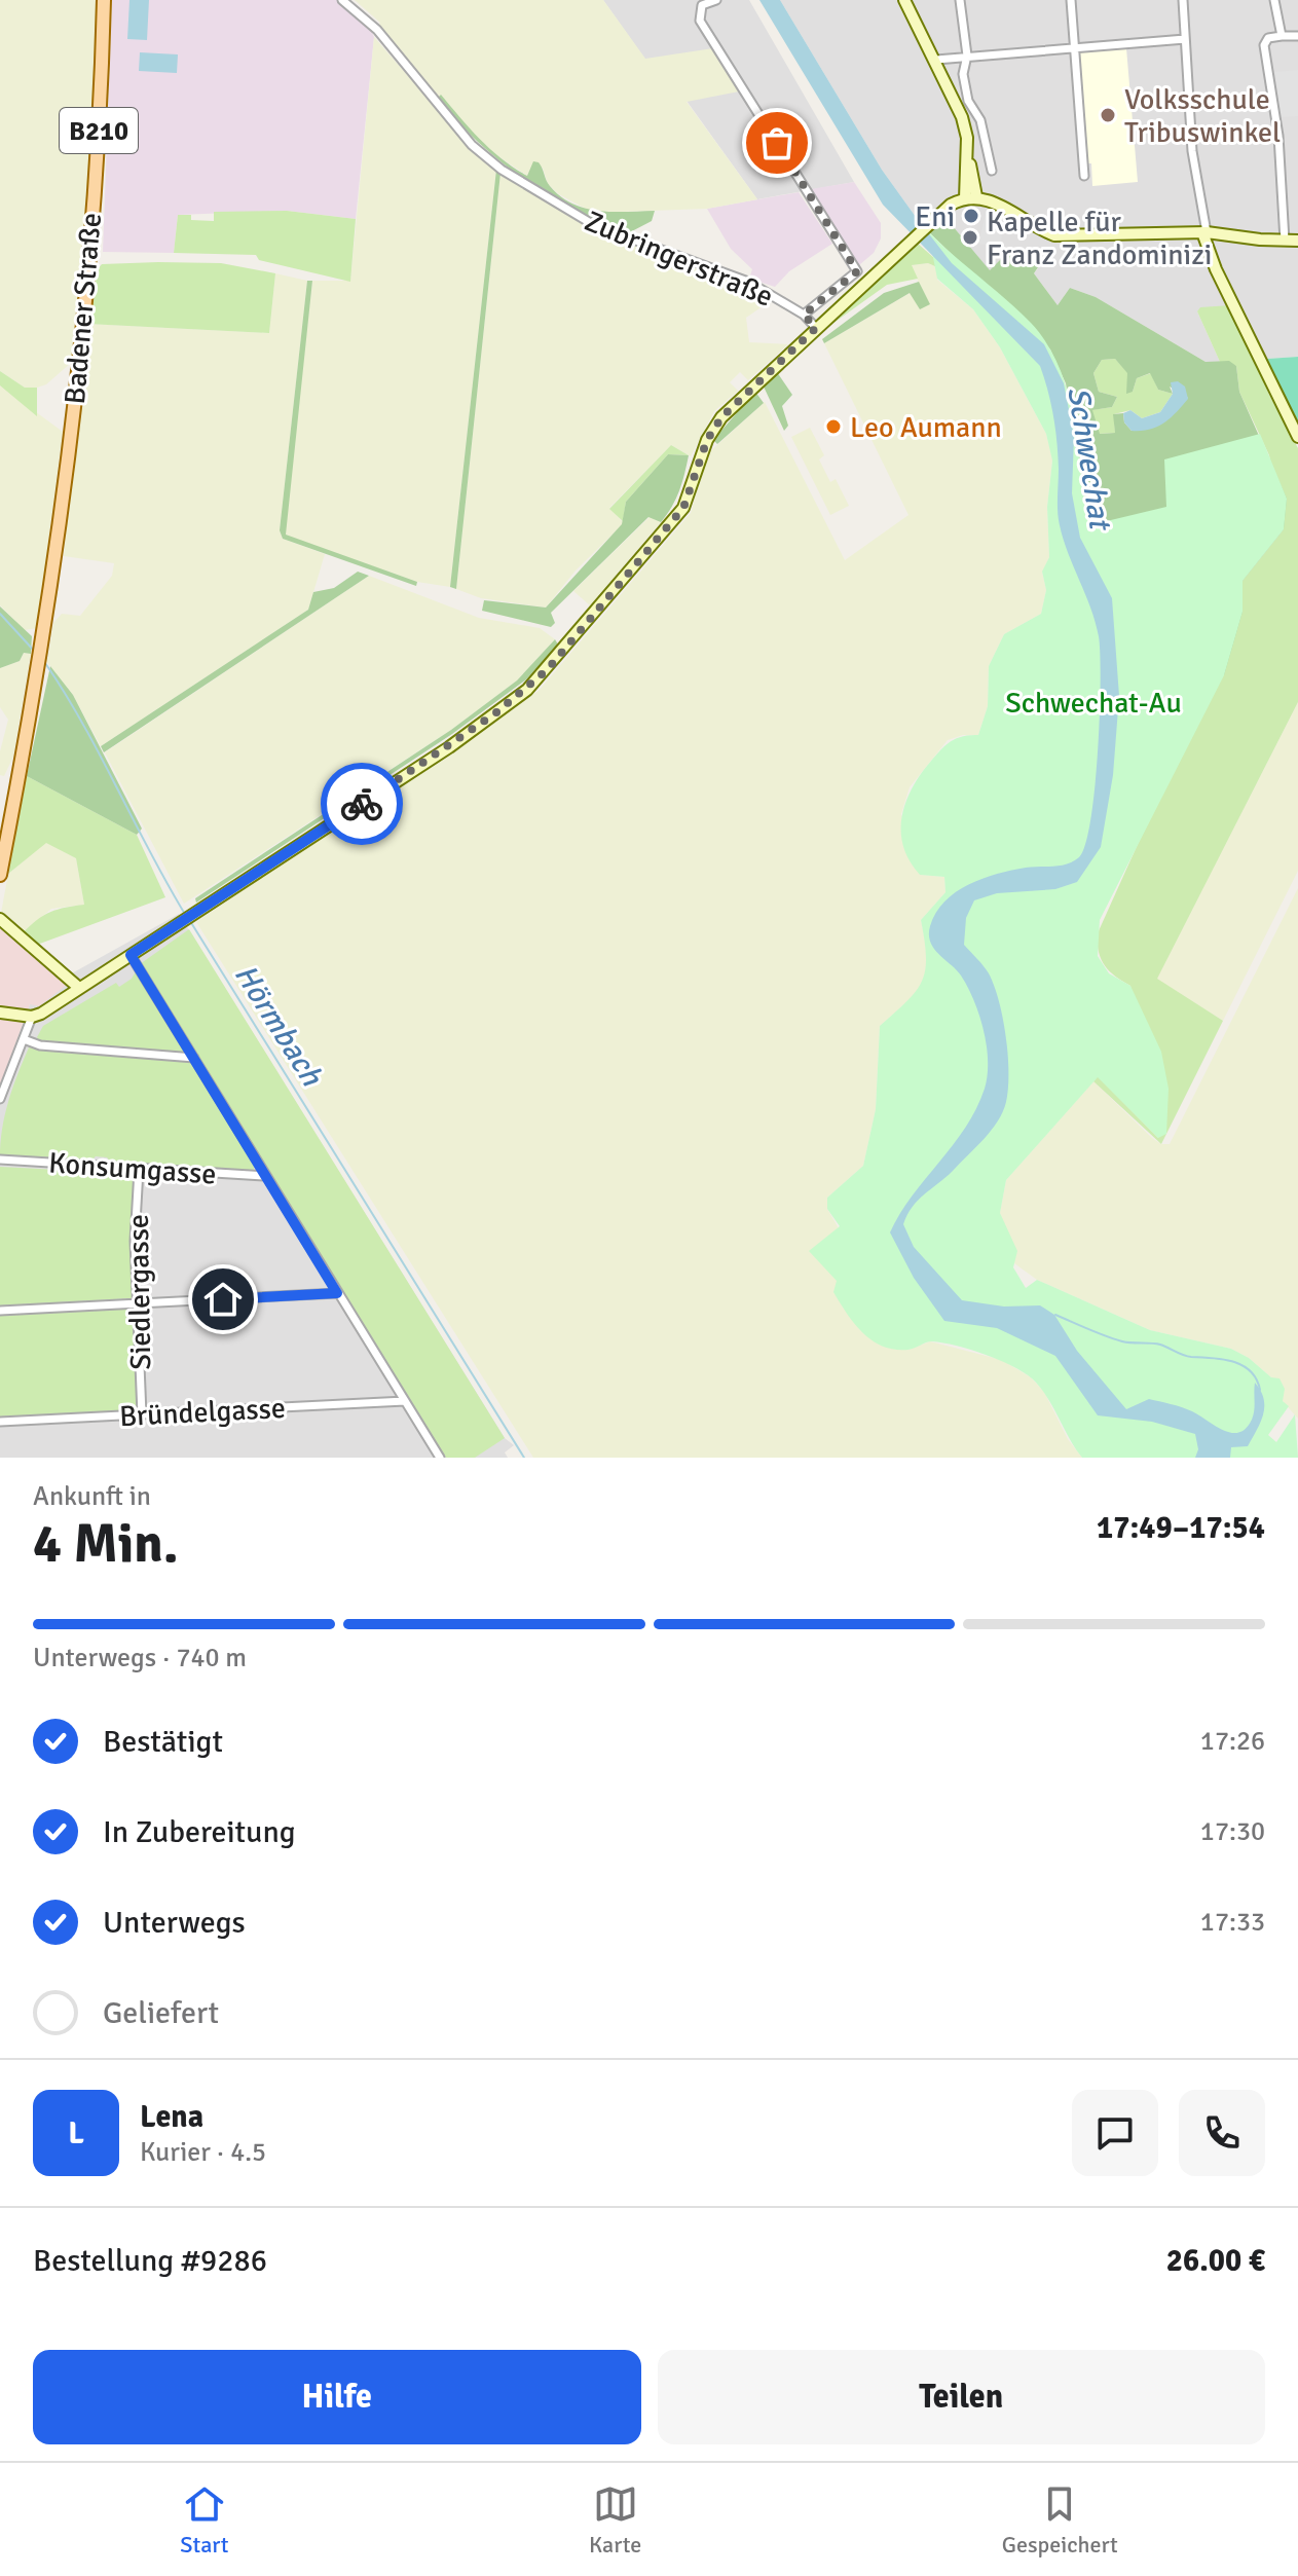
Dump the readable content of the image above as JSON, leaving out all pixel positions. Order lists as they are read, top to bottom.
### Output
{
  "streets": {
    "main road": ["B210", "Badener Straße"],
    "street": [
      "Zubringerstraße",
      "Konsumgasse",
      "Siedlergasse",
      "Bründelgasse"
    ]
  },
  "crossings": [
    ["B210", "Badener Straße"],
    ["Konsumgasse", "Siedlergasse"],
    ["Siedlergasse", "Bründelgasse"]
  ],
  "water": ["Schwechat", "Hörmbach"],
  "parks": ["Schwechat-Au"],
  "places": [
    "Volksschule Tribuswinkel",
    "Eni",
    "Kapelle für Franz Zandominizi",
    "Leo Aumann"
  ],
  "page": {
    "heading": ["4 Min.", "Ankunft in", "17:49–17:54"],
    "panel": [
      "Lena",
      "Kurier · 4.5",
      "Bestellung #9286",
      "26.00 €"
    ],
    "bar": "Unterwegs · 740 m",
    "list": [
      ["Bestätigt", "17:26"],
      ["In Zubereitung", "17:30"],
      ["Unterwegs", "17:33"],
      "Geliefert"
    ],
    "round": "L",
    "buttons": ["Hilfe", "Teilen"],
    "tabs": ["Start", "Karte", "Gespeichert"]
  }
}
